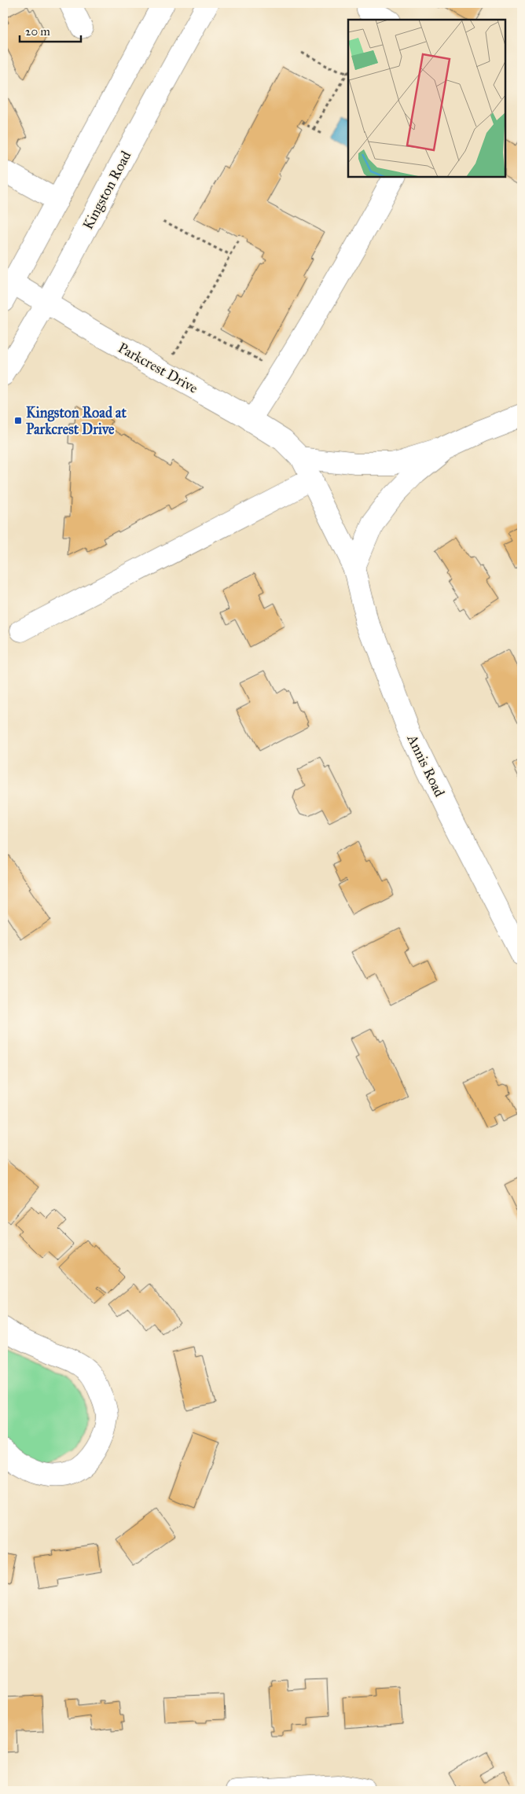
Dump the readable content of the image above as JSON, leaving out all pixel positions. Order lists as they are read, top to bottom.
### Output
{
  "streets": {
    "street": ["Kingston Road", "Parkcrest Drive", "Annis Road"]
  },
  "crossings": [
    ["Kingston Road", "Parkcrest Drive"],
    ["Parkcrest Drive", "Annis Road"]
  ],
  "places": {
    "transit": ["Kingston Road at Parkcrest Drive"]
  },
  "scale_bar": "20 m"
}
